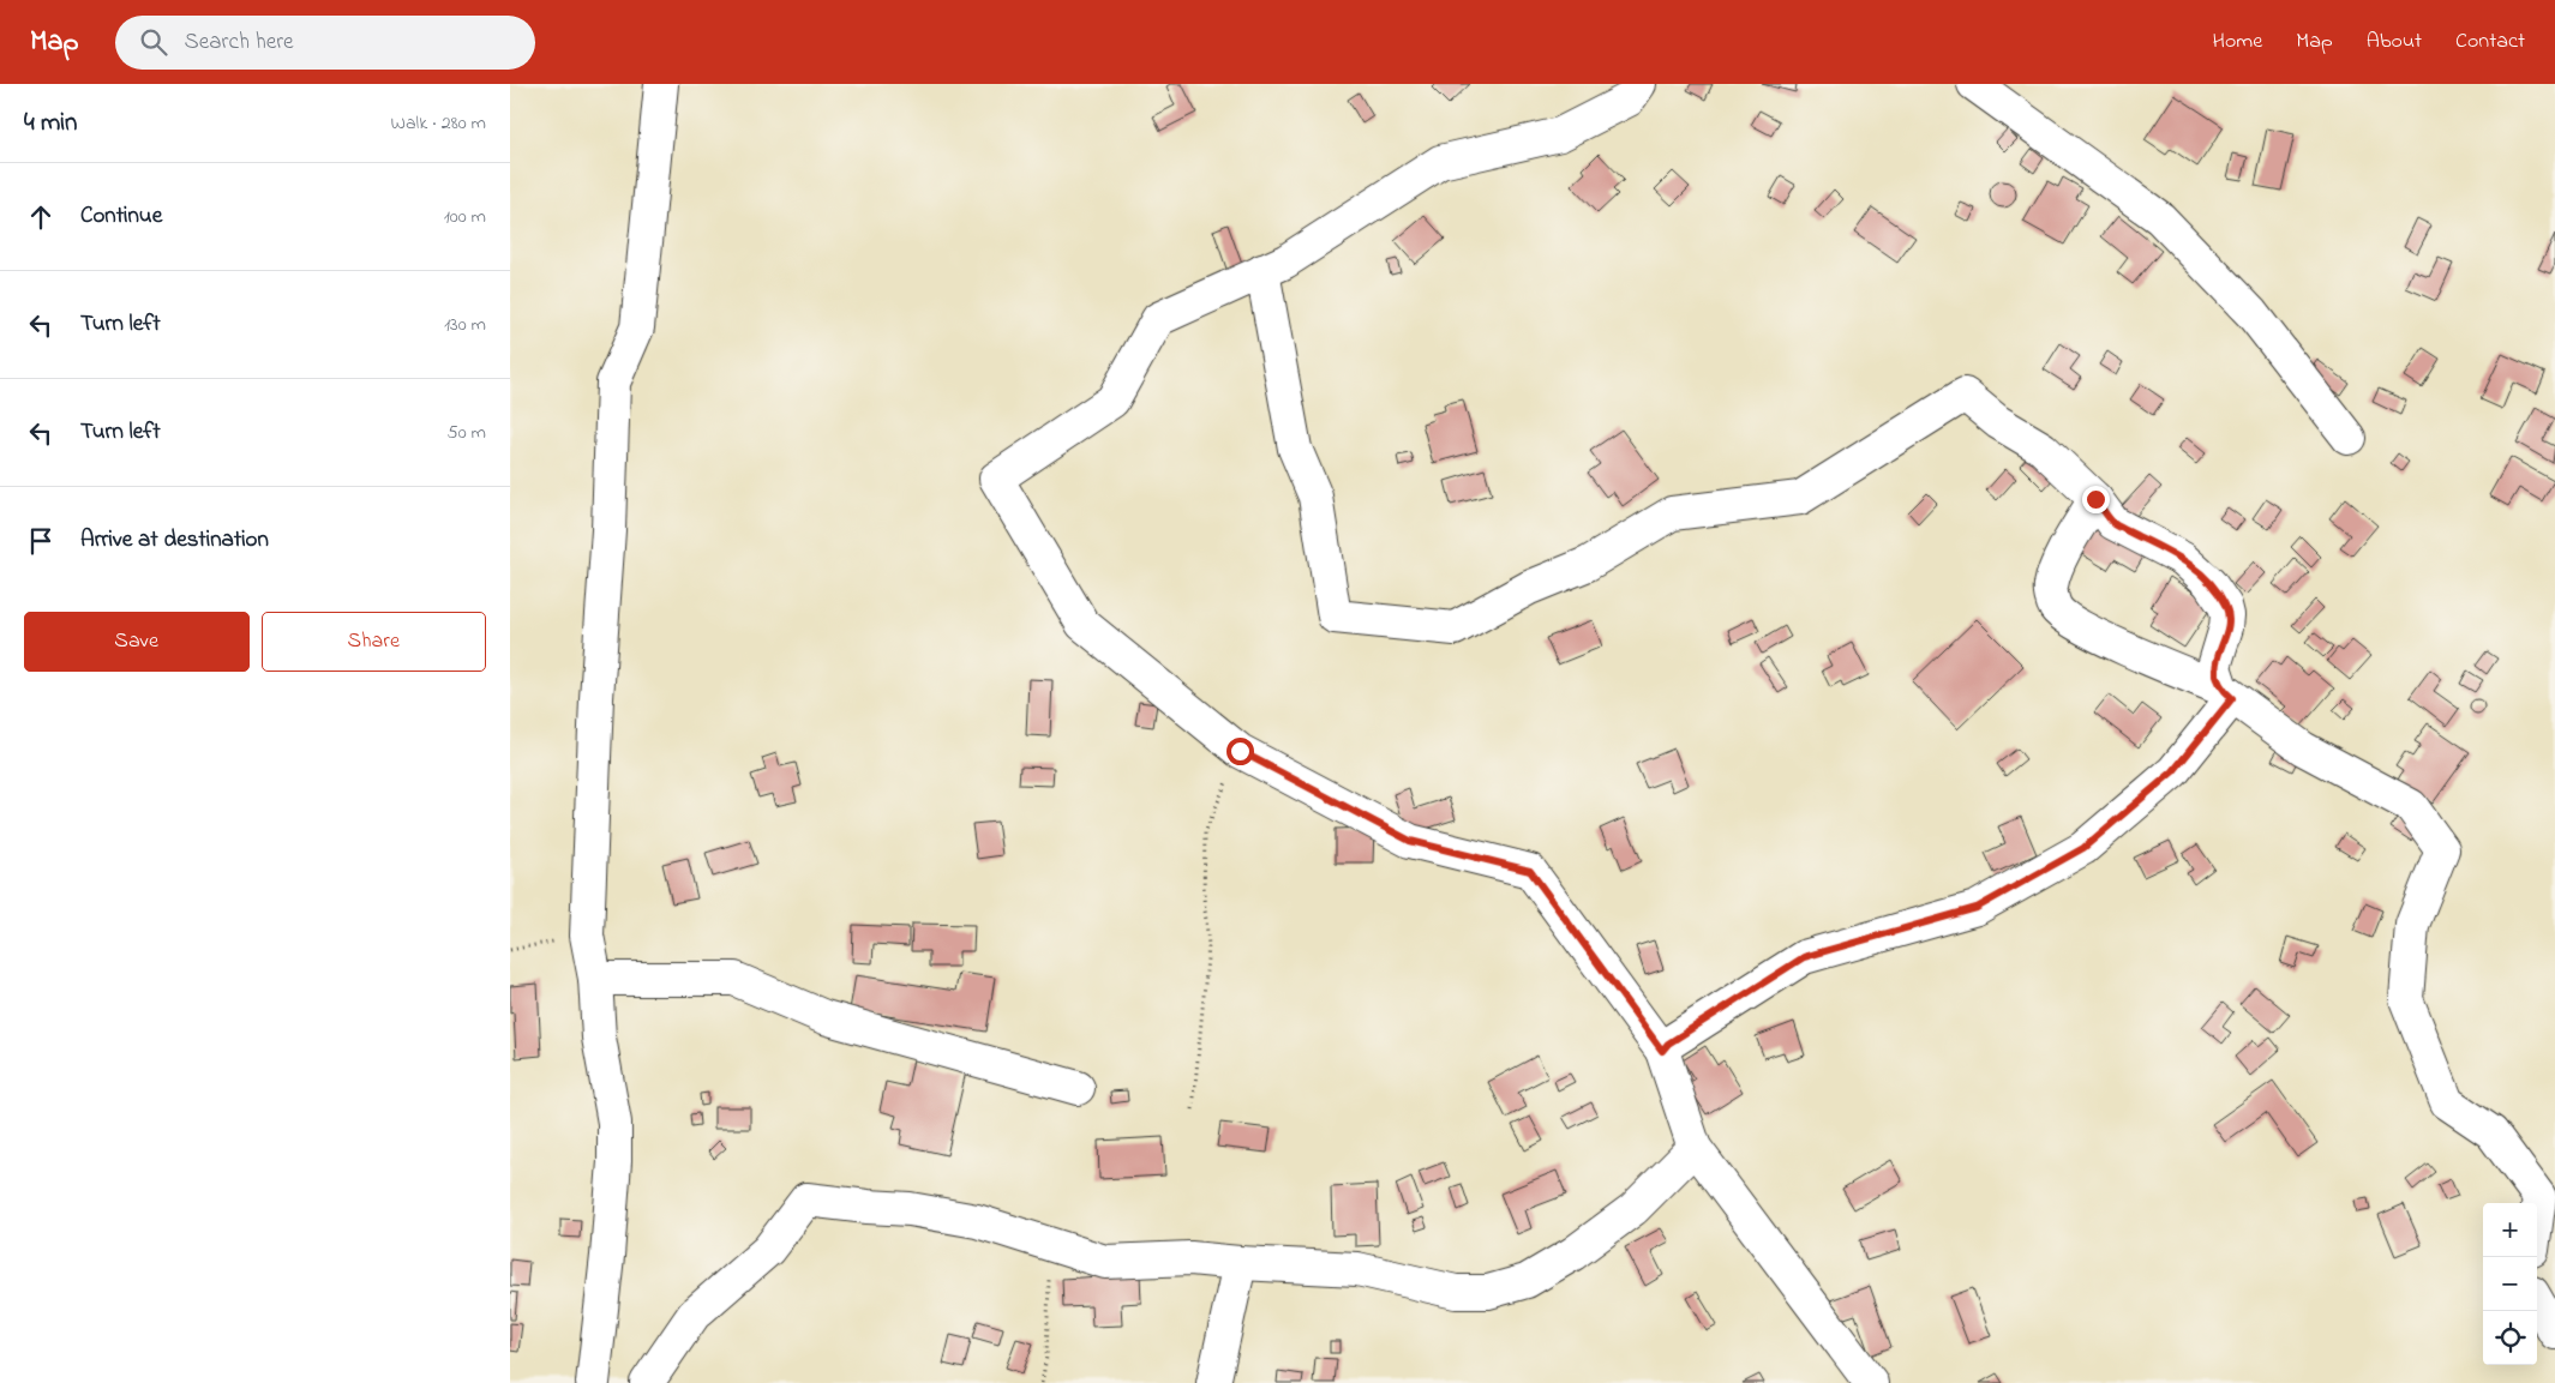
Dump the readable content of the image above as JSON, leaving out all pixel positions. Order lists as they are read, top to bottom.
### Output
{
  "page": {
    "header": "Map",
    "search": "Search here",
    "nav": [
      "Home",
      "Map",
      "About",
      "Contact"
    ],
    "heading": ["4 min", "Walk · 280 m"],
    "list": [
      ["Continue", "100 m"],
      ["Turn left", "130 m"],
      ["Turn left", "50 m"],
      "Arrive at destination"
    ],
    "buttons": ["Save", "Share"],
    "map_buttons": ["+", "−"]
  }
}
